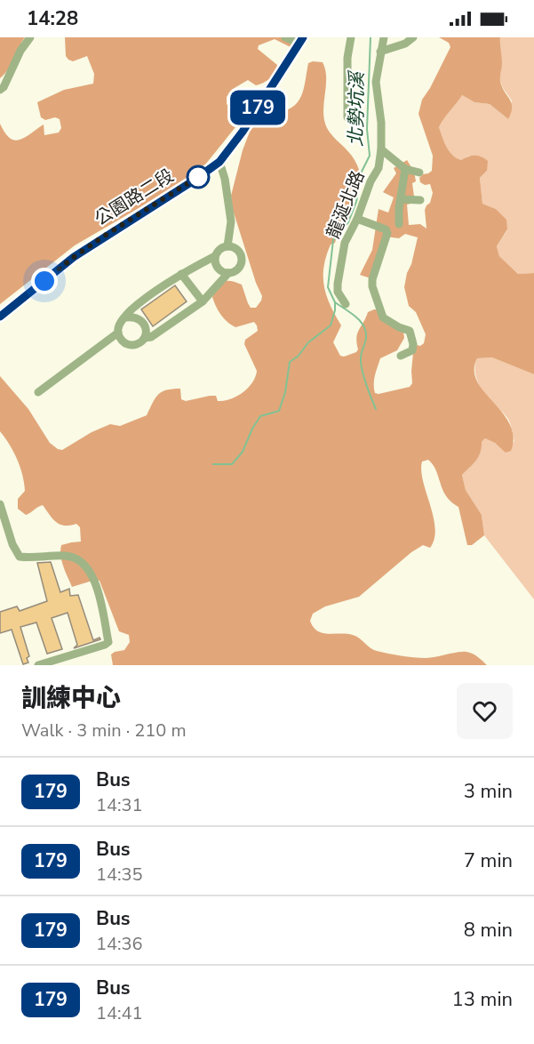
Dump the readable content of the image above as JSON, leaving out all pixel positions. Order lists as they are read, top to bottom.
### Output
{
  "streets": {
    "main road": ["公園路二段"],
    "street": ["龍涎北路"]
  },
  "water": ["北勢坑溪"],
  "lines": ["bus line 179"],
  "page": {
    "status": "14:28",
    "on_map": "179",
    "heading": ["訓練中心", "Walk · 3 min · 210 m"],
    "list": [
      {
        "mark": "179",
        "name": "Bus",
        "note": "14:31",
        "value": "3 min"
      },
      {
        "mark": "179",
        "name": "Bus",
        "note": "14:35",
        "value": "7 min"
      },
      {
        "mark": "179",
        "name": "Bus",
        "note": "14:36",
        "value": "8 min"
      },
      {
        "mark": "179",
        "name": "Bus",
        "note": "14:41",
        "value": "13 min"
      }
    ]
  }
}
